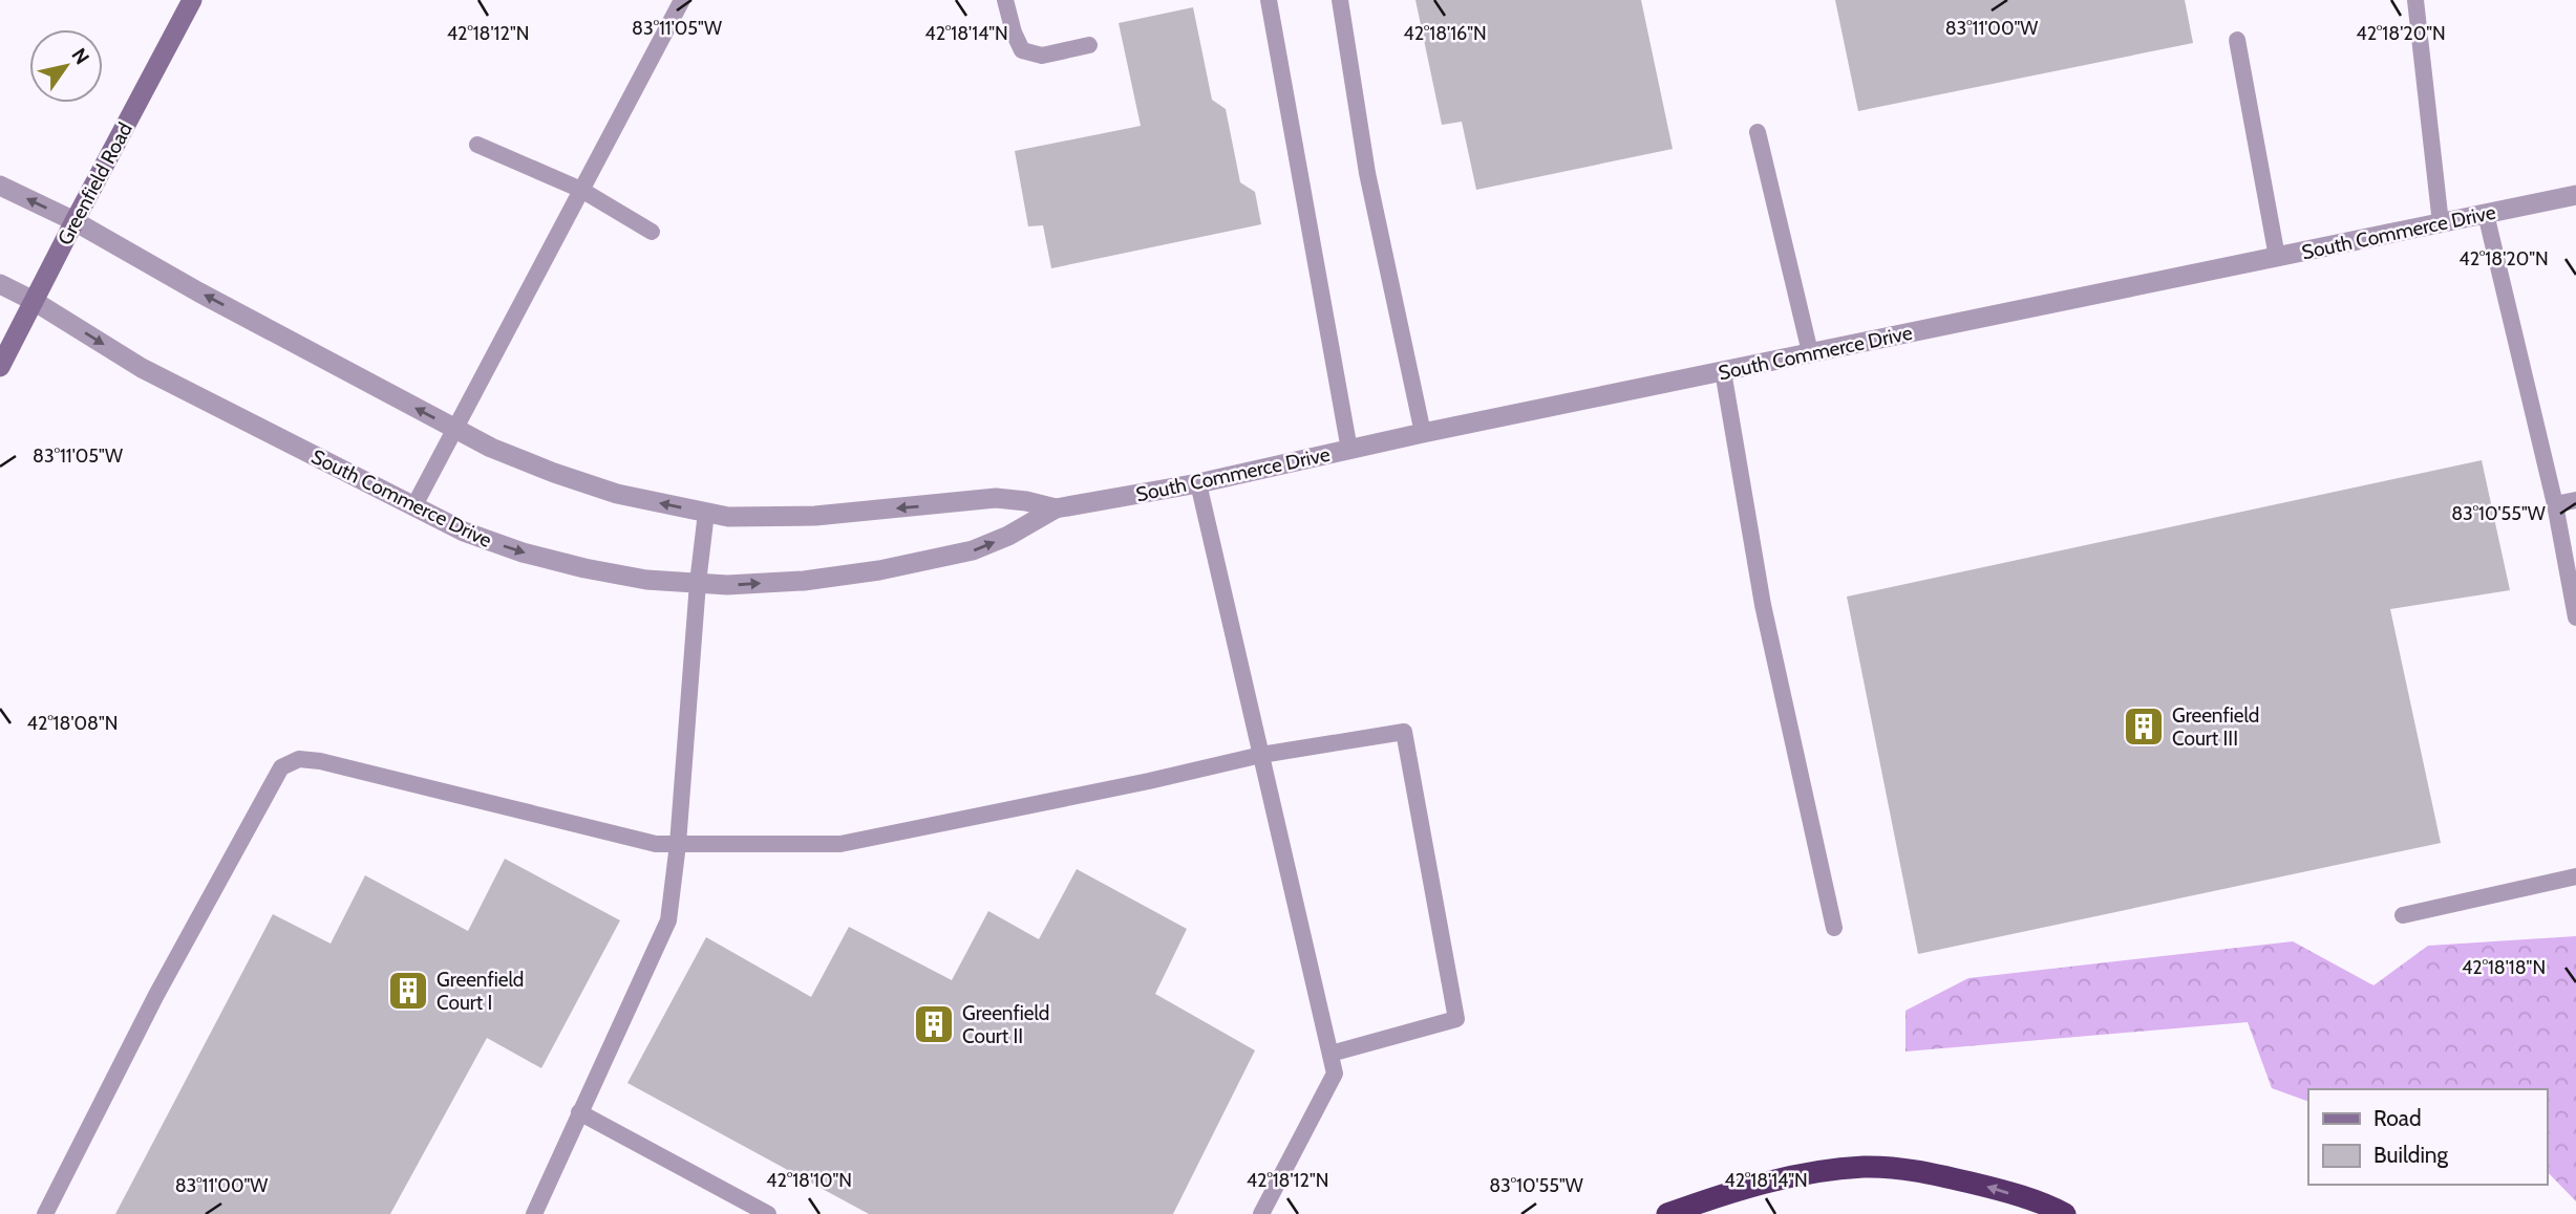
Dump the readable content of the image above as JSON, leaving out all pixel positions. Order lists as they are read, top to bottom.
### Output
{
  "streets": {
    "main road": ["Greenfield Road"],
    "street": ["South Commerce Drive"]
  },
  "crossings": [
    ["Greenfield Road", "South Commerce Drive"]
  ],
  "places": {
    "building": ["Greenfield Court III", "Greenfield Court I", "Greenfield Court II"]
  },
  "legend": ["Road", "Building"],
  "north": "top right",
  "coordinates": [
    "83°11'05\"W",
    "83°11'00\"W",
    "42°18'20\"N",
    "42°18'16\"N",
    "42°18'12\"N",
    "42°18'14\"N",
    "83°10'55\"W",
    "42°18'08\"N",
    "42°18'18\"N",
    "42°18'10\"N"
  ]
}
